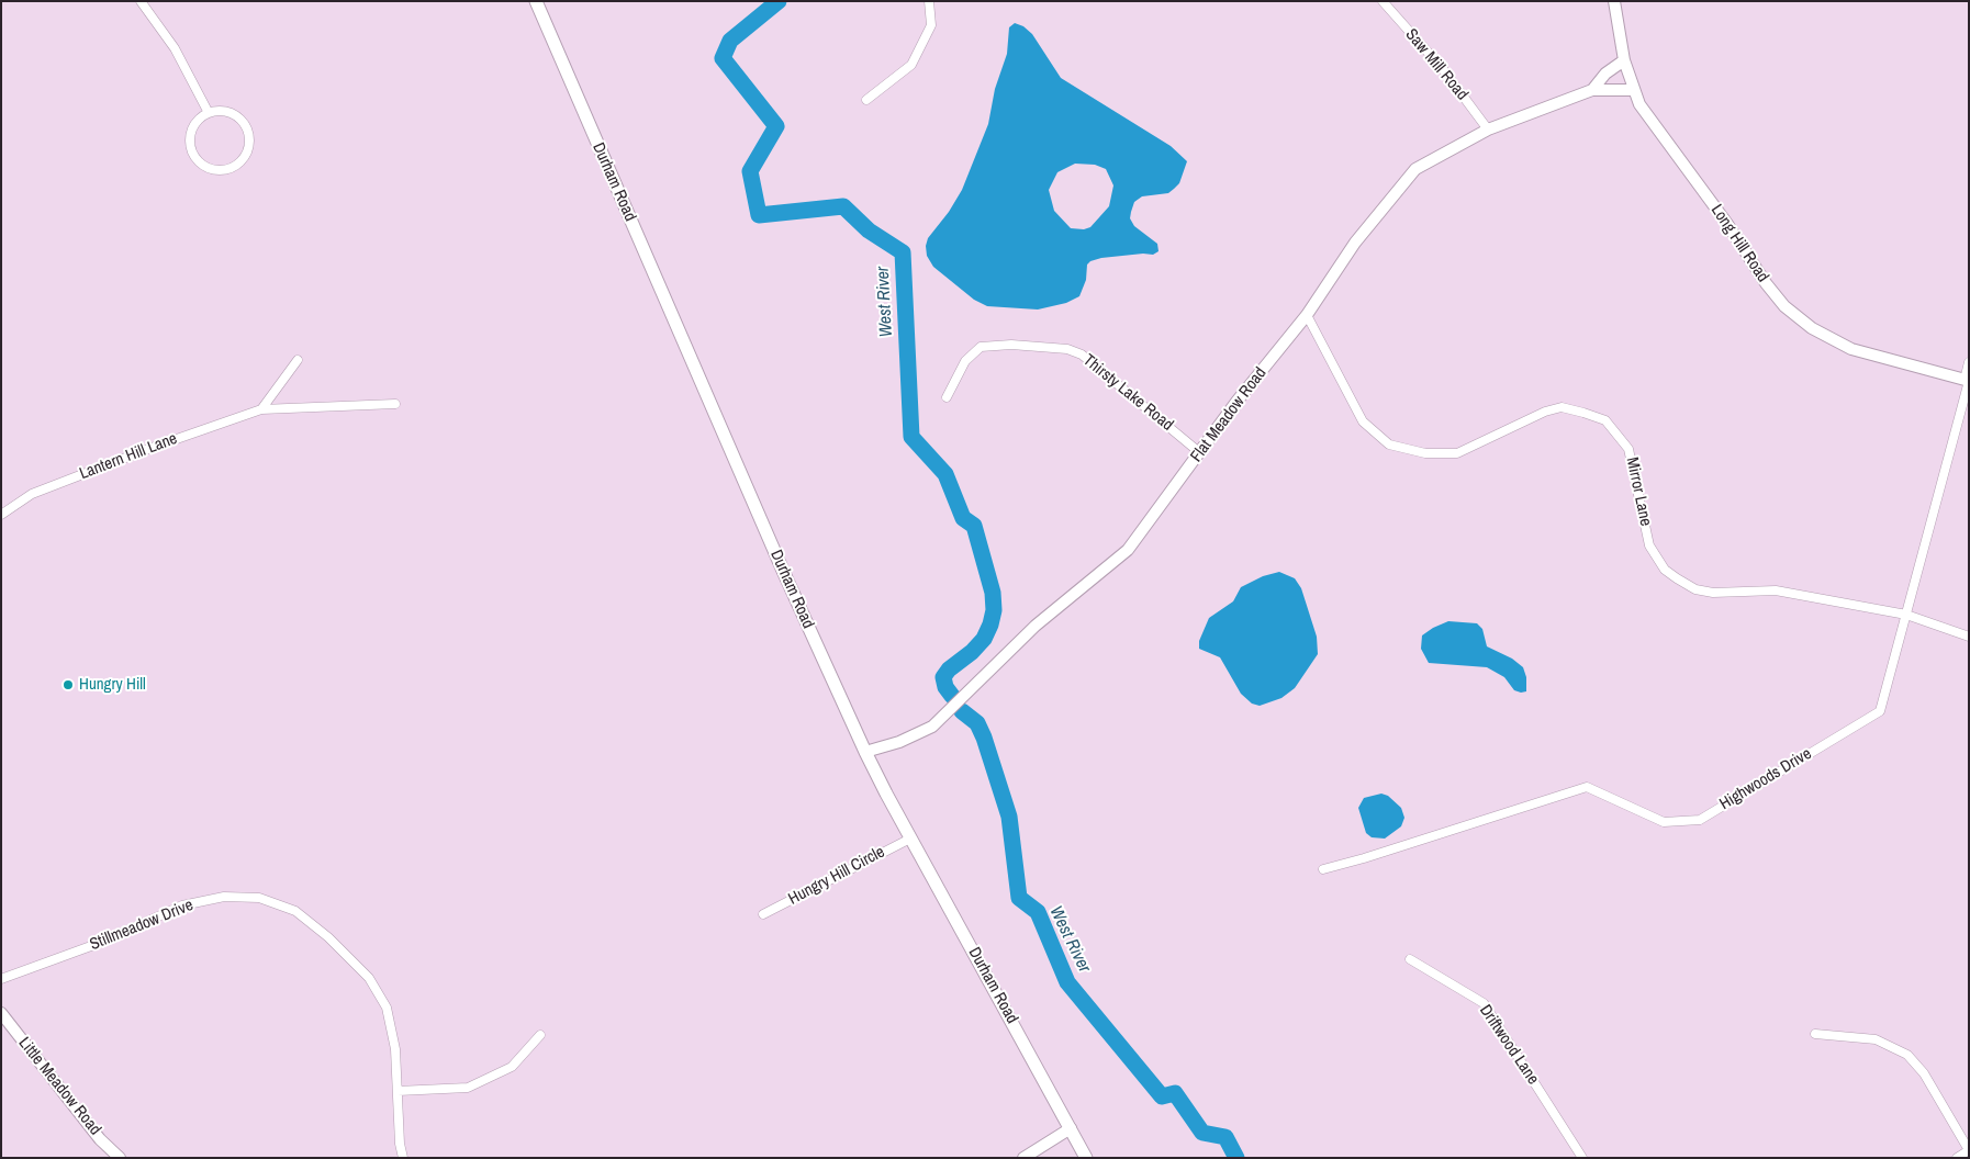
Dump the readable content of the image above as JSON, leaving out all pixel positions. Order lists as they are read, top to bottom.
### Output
{
  "streets": {
    "main road": ["Durham Road"],
    "street": [
      "Saw Mill Road",
      "Long Hill Road",
      "Thirsty Lake Road",
      "Flat Meadow Road",
      "Lantern Hill Lane",
      "Mirror Lane",
      "Highwoods Drive",
      "Hungry Hill Circle",
      "Stillmeadow Drive",
      "Driftwood Lane",
      "Little Meadow Road"
    ]
  },
  "crossings": [
    ["Saw Mill Road", "Flat Meadow Road"],
    ["Durham Road", "Flat Meadow Road"],
    ["Durham Road", "Hungry Hill Circle"],
    ["Long Hill Road", "Flat Meadow Road"],
    ["Long Hill Road", "Highwoods Drive"],
    ["Thirsty Lake Road", "Flat Meadow Road"],
    ["Flat Meadow Road", "Mirror Lane"],
    ["Mirror Lane", "Highwoods Drive"]
  ],
  "water": ["West River"],
  "places": ["Hungry Hill"]
}
